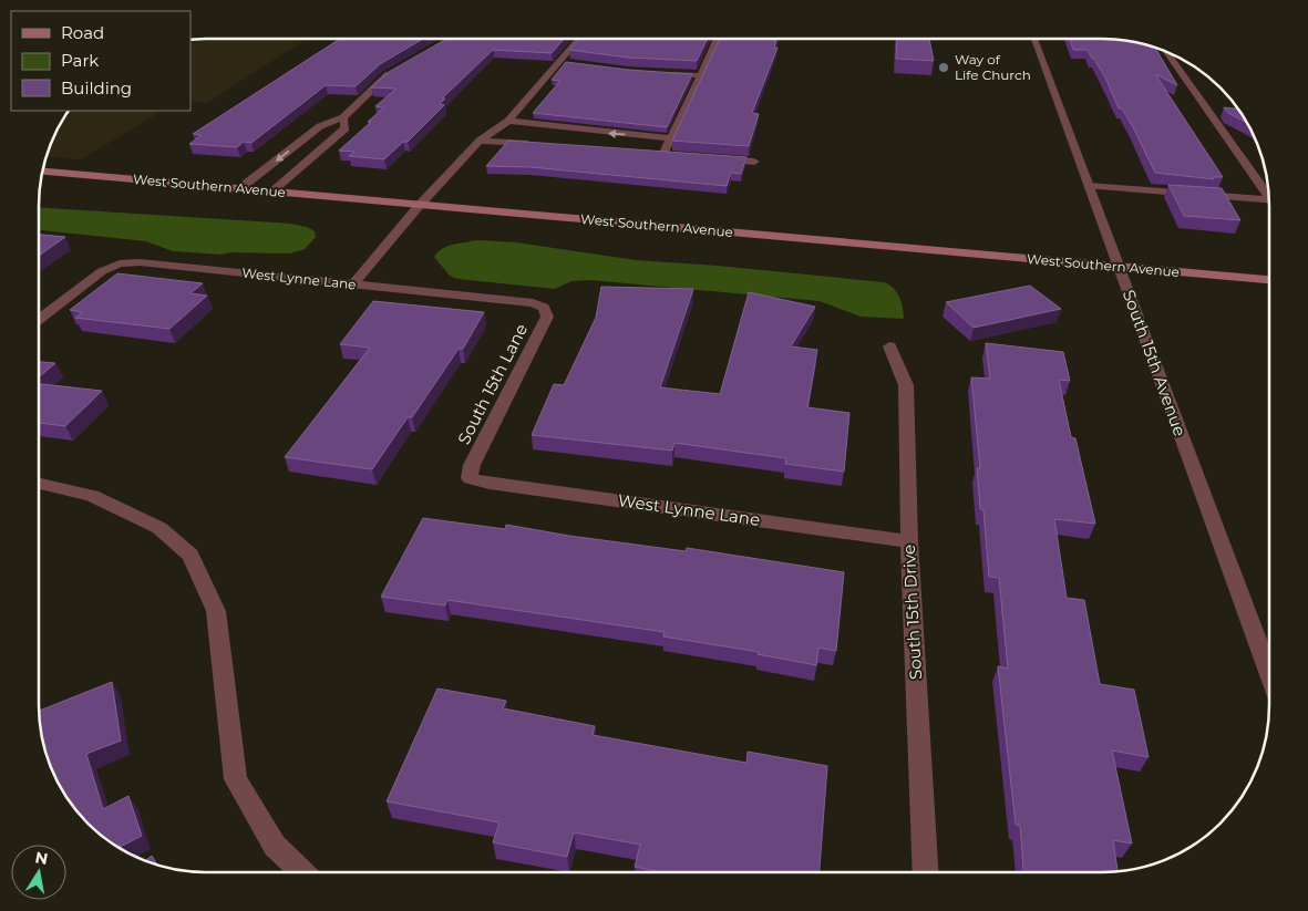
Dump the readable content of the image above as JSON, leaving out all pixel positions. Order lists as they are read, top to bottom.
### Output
{
  "streets": {
    "main road": ["West Southern Avenue"],
    "street": [
      "West Lynne Lane",
      "South 15th Avenue",
      "South 15th Lane",
      "South 15th Drive"
    ]
  },
  "crossings": [
    ["West Southern Avenue", "South 15th Avenue"],
    ["West Lynne Lane", "South 15th Lane"],
    ["West Lynne Lane", "South 15th Drive"]
  ],
  "places": ["Way of Life Church"],
  "legend": ["Road", "Park", "Building"],
  "north": "top"
}
